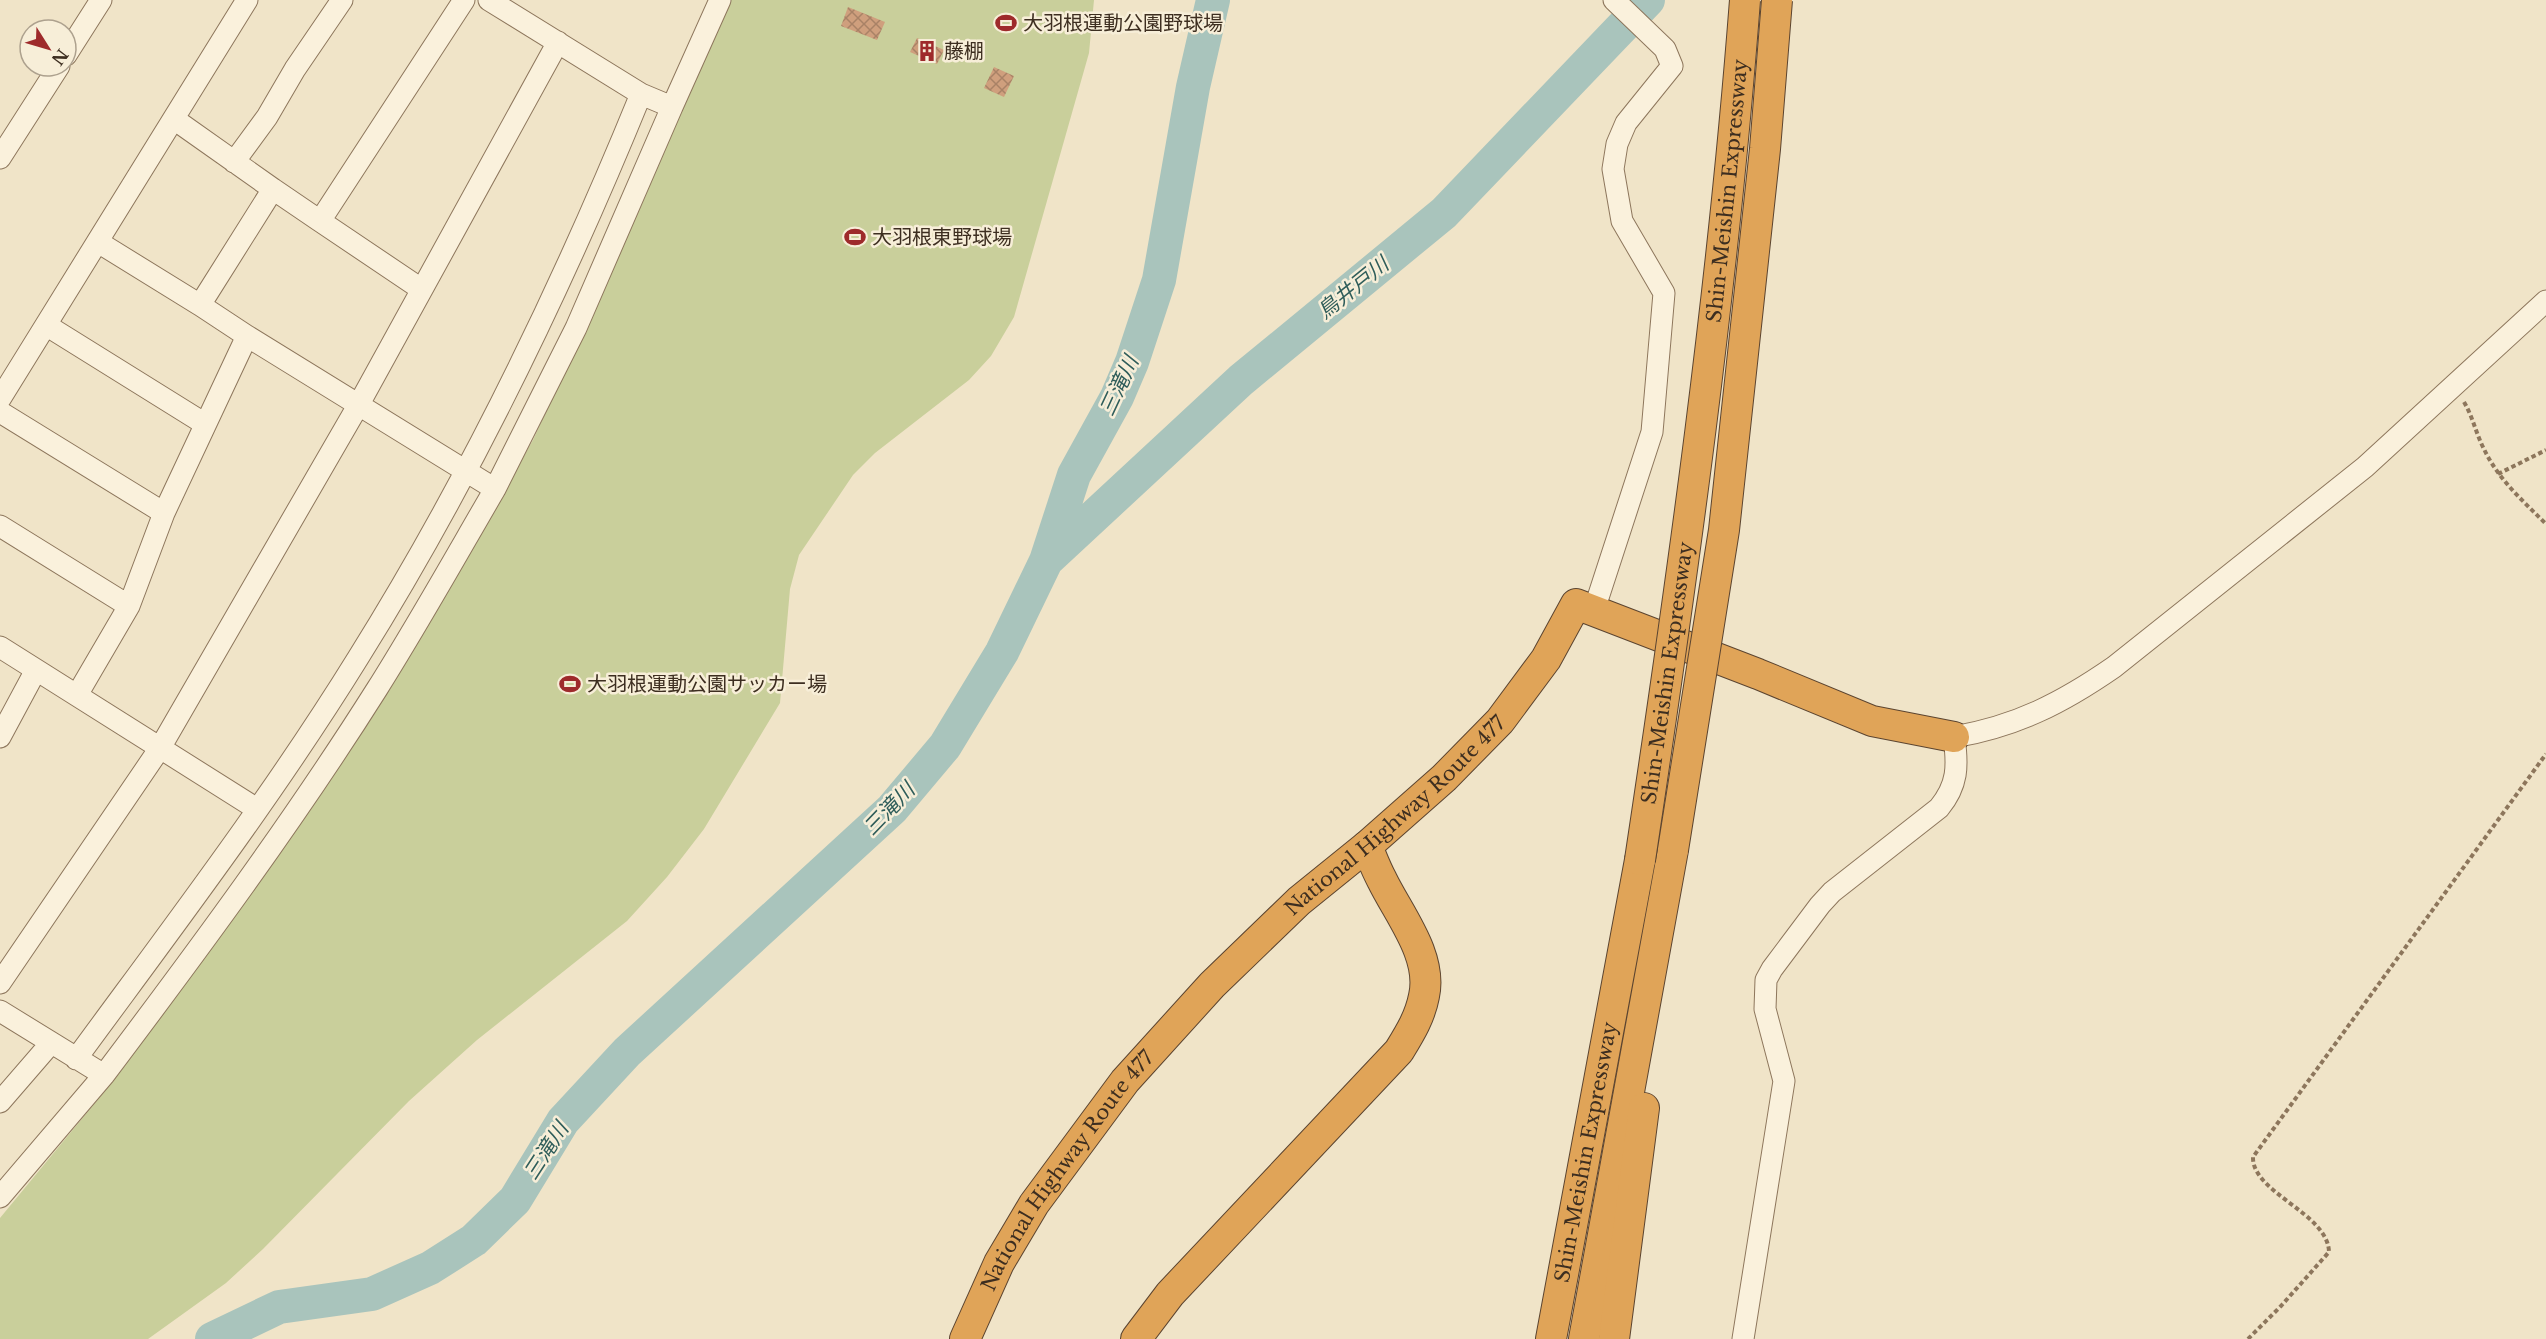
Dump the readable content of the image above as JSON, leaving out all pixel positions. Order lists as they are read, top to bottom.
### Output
{
  "streets": {
    "highway": ["Shin-Meishin Expressway", "National Highway Route 477"]
  },
  "water": ["鳥井戸川", "三滝川"],
  "places": {
    "sports": ["大羽根運動公園野球場", "大羽根東野球場", "大羽根運動公園サッカー場"],
    "building": ["藤棚"]
  },
  "north": "bottom right"
}
